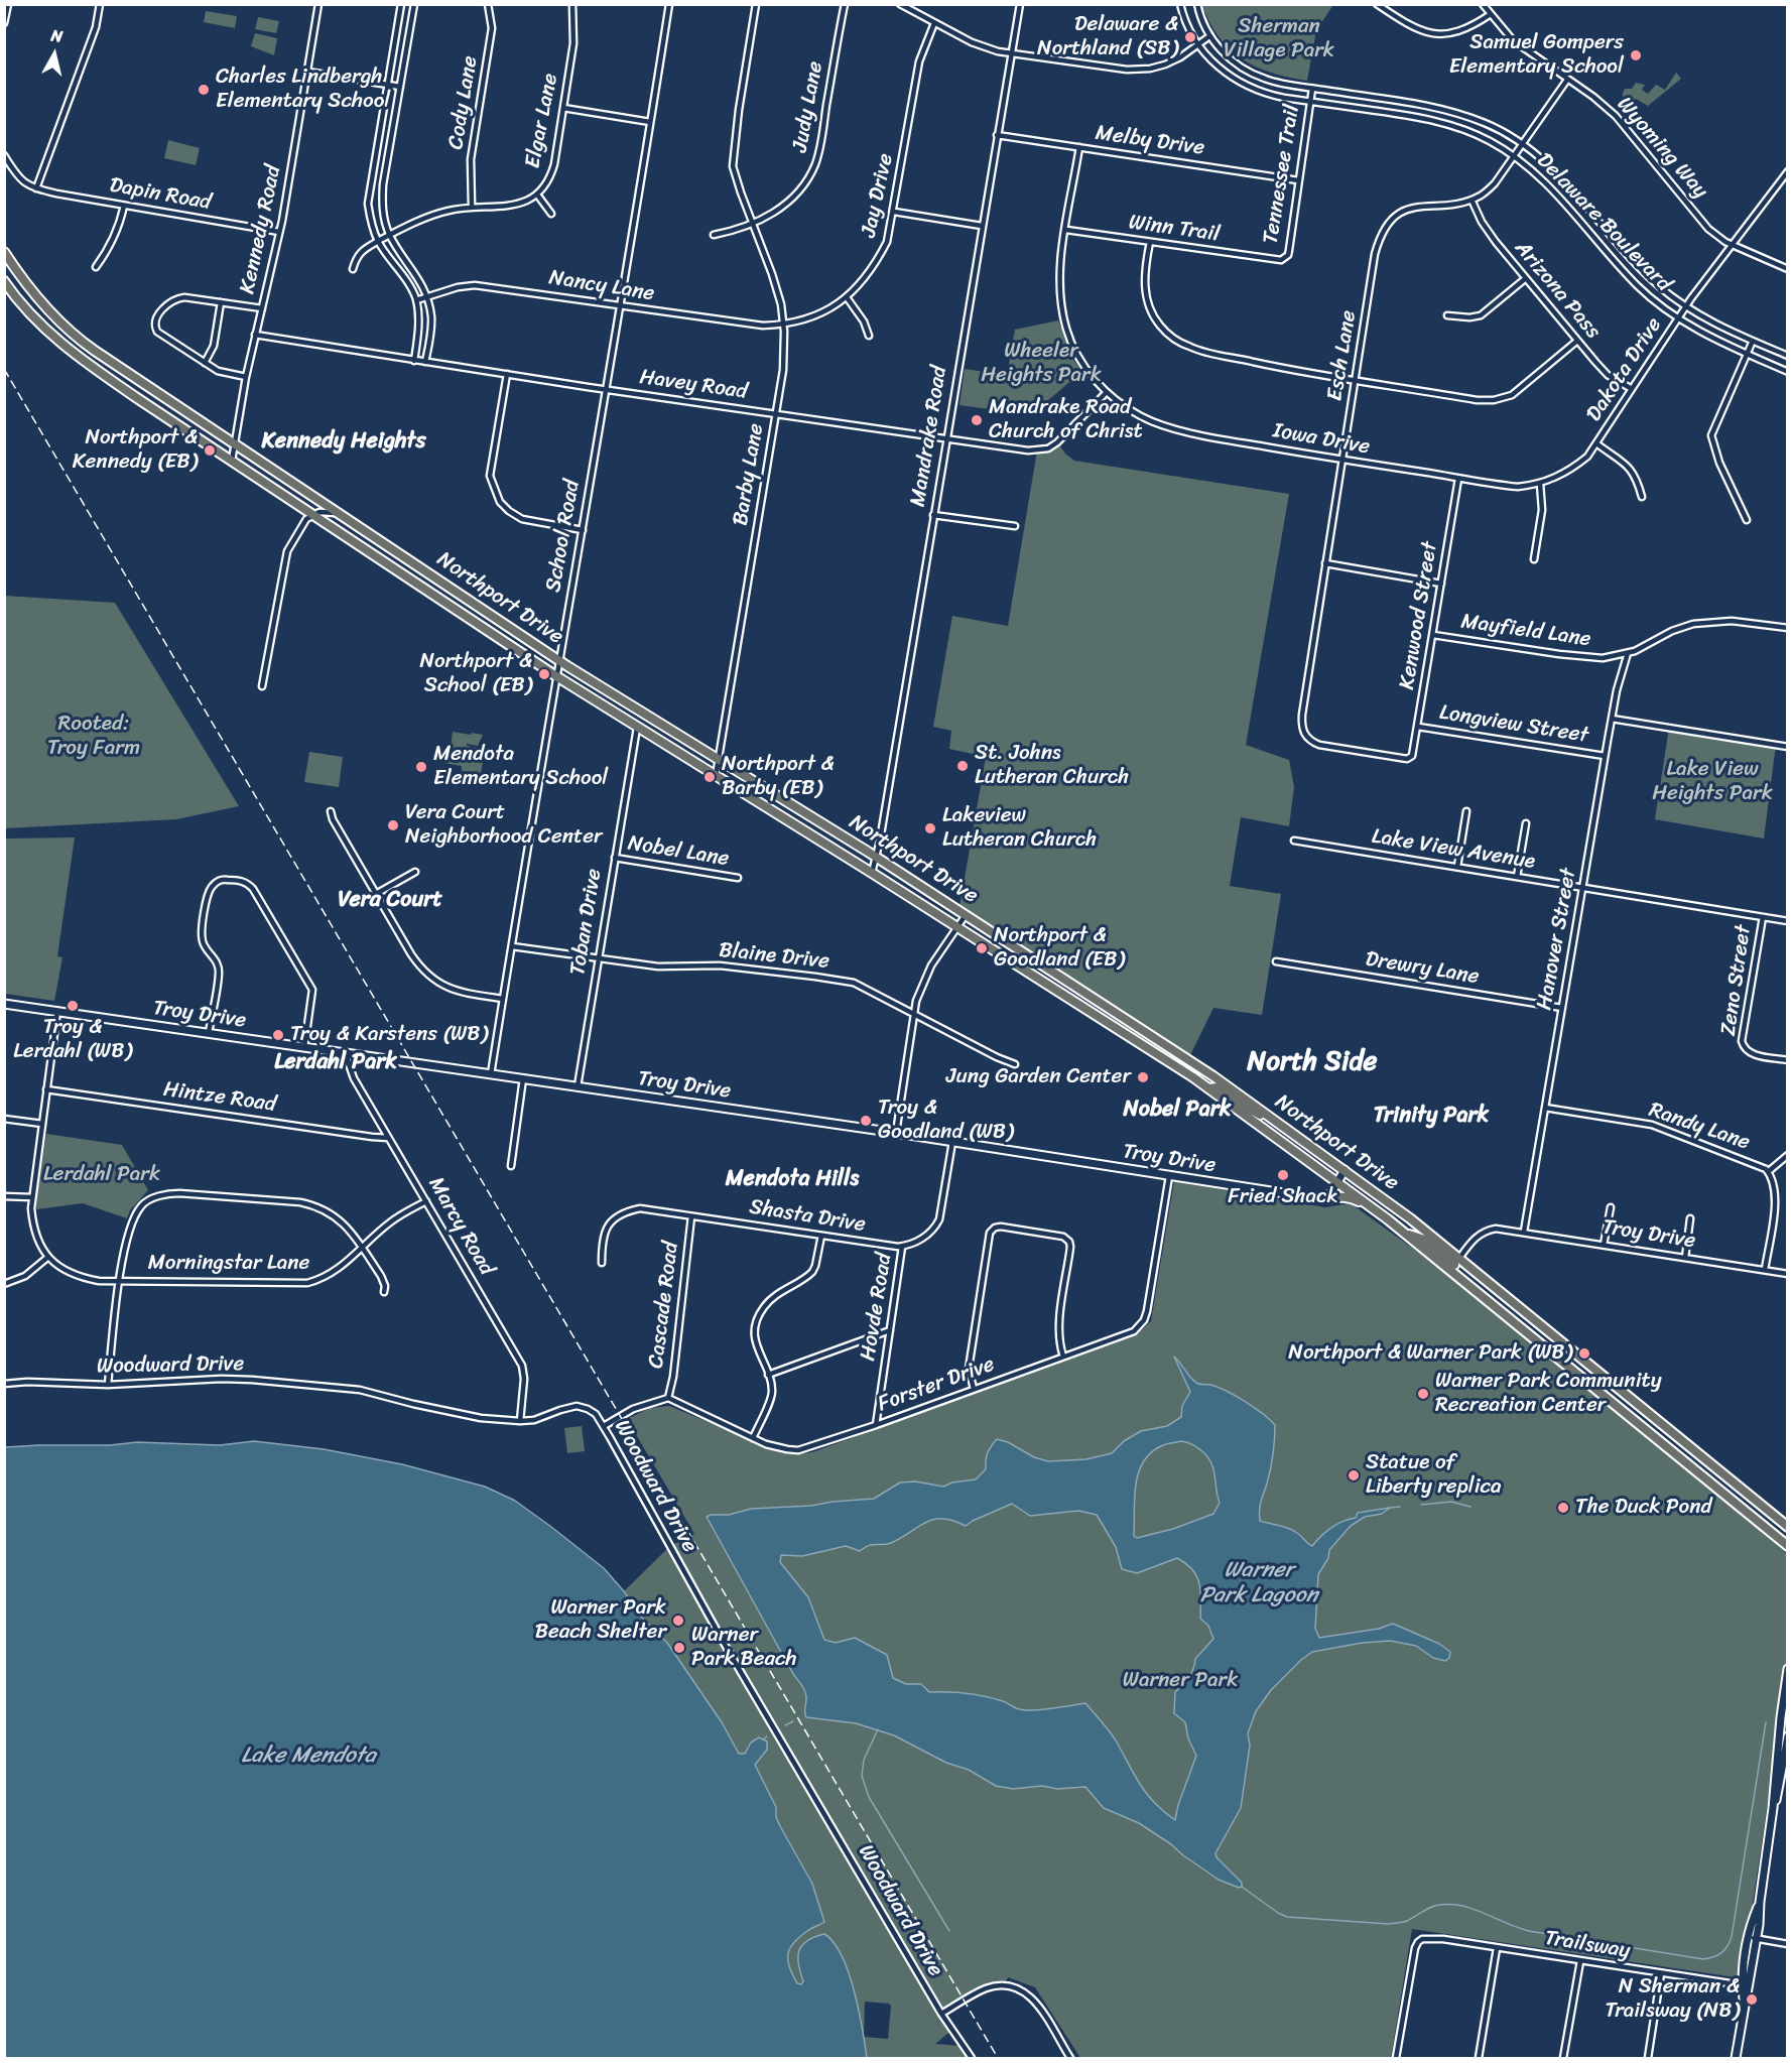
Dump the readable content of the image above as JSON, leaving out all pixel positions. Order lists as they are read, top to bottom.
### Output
{
  "streets": {
    "main road": ["Northport Drive"],
    "street": [
      "Cody Lane",
      "Judy Lane",
      "Elgar Lane",
      "Melby Drive",
      "Wyoming Way",
      "Tennessee Trail",
      "Dapin Road",
      "Jay Drive",
      "Delaware Boulevard",
      "Winn Trail",
      "Kennedy Road",
      "Nancy Lane",
      "Arizona Pass",
      "Esch Lane",
      "Dakota Drive",
      "Havey Road",
      "Mandrake Road",
      "Iowa Drive",
      "Barby Lane",
      "School Road",
      "Kenwood Street",
      "Mayfield Lane",
      "Longview Street",
      "Lake View Avenue",
      "Nobel Lane",
      "Toban Drive",
      "Hanover Street",
      "Blaine Drive",
      "Drewry Lane",
      "Zeno Street",
      "Troy Drive",
      "Hintze Road",
      "Randy Lane",
      "Shasta Drive",
      "Marcy Road",
      "Morningstar Lane",
      "Cascade Road",
      "Hovde Road",
      "Woodward Drive",
      "Forster Drive",
      "Trailsway"
    ]
  },
  "crossings": [
    ["Cody Lane", "Elgar Lane"],
    ["Judy Lane", "Barby Lane"],
    ["Melby Drive", "Tennessee Trail"],
    ["Melby Drive", "Mandrake Road"],
    ["Melby Drive", "Iowa Drive"],
    ["Wyoming Way", "Esch Lane"],
    ["Wyoming Way", "Dakota Drive"],
    ["Tennessee Trail", "Delaware Boulevard"],
    ["Tennessee Trail", "Winn Trail"],
    ["Dapin Road", "Kennedy Road"],
    ["Jay Drive", "Nancy Lane"],
    ["Jay Drive", "Barby Lane"],
    ["Delaware Boulevard", "Esch Lane"],
    ["Delaware Boulevard", "Dakota Drive"],
    ["Winn Trail", "Iowa Drive"],
    ["Kennedy Road", "Havey Road"],
    ["Kennedy Road", "Northport Drive"],
    ["Nancy Lane", "Barby Lane"],
    ["Nancy Lane", "School Road"],
    ["Arizona Pass", "Esch Lane"],
    ["Arizona Pass", "Dakota Drive"],
    ["Esch Lane", "Iowa Drive"],
    ["Esch Lane", "Kenwood Street"],
    ["Dakota Drive", "Iowa Drive"],
    ["Havey Road", "Mandrake Road"],
    ["Havey Road", "Iowa Drive"],
    ["Havey Road", "Barby Lane"],
    ["Havey Road", "School Road"],
    ["Mandrake Road", "Northport Drive"],
    ["Iowa Drive", "Kenwood Street"],
    ["Barby Lane", "Northport Drive"],
    ["School Road", "Northport Drive"],
    ["School Road", "Blaine Drive"],
    ["School Road", "Troy Drive"],
    ["Northport Drive", "Toban Drive"],
    ["Northport Drive", "Troy Drive"],
    ["Kenwood Street", "Mayfield Lane"],
    ["Kenwood Street", "Longview Street"],
    ["Mayfield Lane", "Hanover Street"],
    ["Longview Street", "Hanover Street"],
    ["Lake View Avenue", "Hanover Street"],
    ["Lake View Avenue", "Zeno Street"],
    ["Nobel Lane", "Toban Drive"],
    ["Toban Drive", "Blaine Drive"],
    ["Toban Drive", "Troy Drive"],
    ["Hanover Street", "Drewry Lane"],
    ["Hanover Street", "Troy Drive"],
    ["Hanover Street", "Randy Lane"],
    ["Troy Drive", "Marcy Road"],
    ["Troy Drive", "Hovde Road"],
    ["Troy Drive", "Forster Drive"],
    ["Hintze Road", "Marcy Road"],
    ["Shasta Drive", "Cascade Road"],
    ["Shasta Drive", "Hovde Road"],
    ["Marcy Road", "Morningstar Lane"],
    ["Marcy Road", "Woodward Drive"],
    ["Cascade Road", "Forster Drive"],
    ["Hovde Road", "Forster Drive"]
  ],
  "districts": [
    "Kennedy Heights",
    "Vera Court",
    "Lerdahl Park",
    "North Side",
    "Nobel Park",
    "Trinity Park",
    "Mendota Hills"
  ],
  "water": ["Warner Park Lagoon", "Lake Mendota"],
  "parks": [
    "Sherman Village Park",
    "Wheeler Heights Park",
    "Rooted: Troy Farm",
    "Lake View Heights Park",
    "Lerdahl Park",
    "Warner Park"
  ],
  "places": [
    "Delaware & Northland (SB)",
    "Samuel Gompers Elementary School",
    "Charles Lindbergh Elementary School",
    "Mandrake Road Church of Christ",
    "Northport & Kennedy (EB)",
    "Northport & School (EB)",
    "St. Johns Lutheran Church",
    "Mendota Elementary School",
    "Northport & Barby (EB)",
    "Vera Court Neighborhood Center",
    "Lakeview Lutheran Church",
    "Northport & Goodland (EB)",
    "Troy & Lerdahl (WB)",
    "Troy & Karstens (WB)",
    "Jung Garden Center",
    "Troy & Goodland (WB)",
    "Fried Shack",
    "Northport & Warner Park (WB)",
    "Warner Park Community Recreation Center",
    "Statue of Liberty replica",
    "The Duck Pond",
    "Warner Park Beach Shelter",
    "Warner Park Beach",
    "N Sherman & Trailsway (NB)"
  ],
  "north": "top"
}
